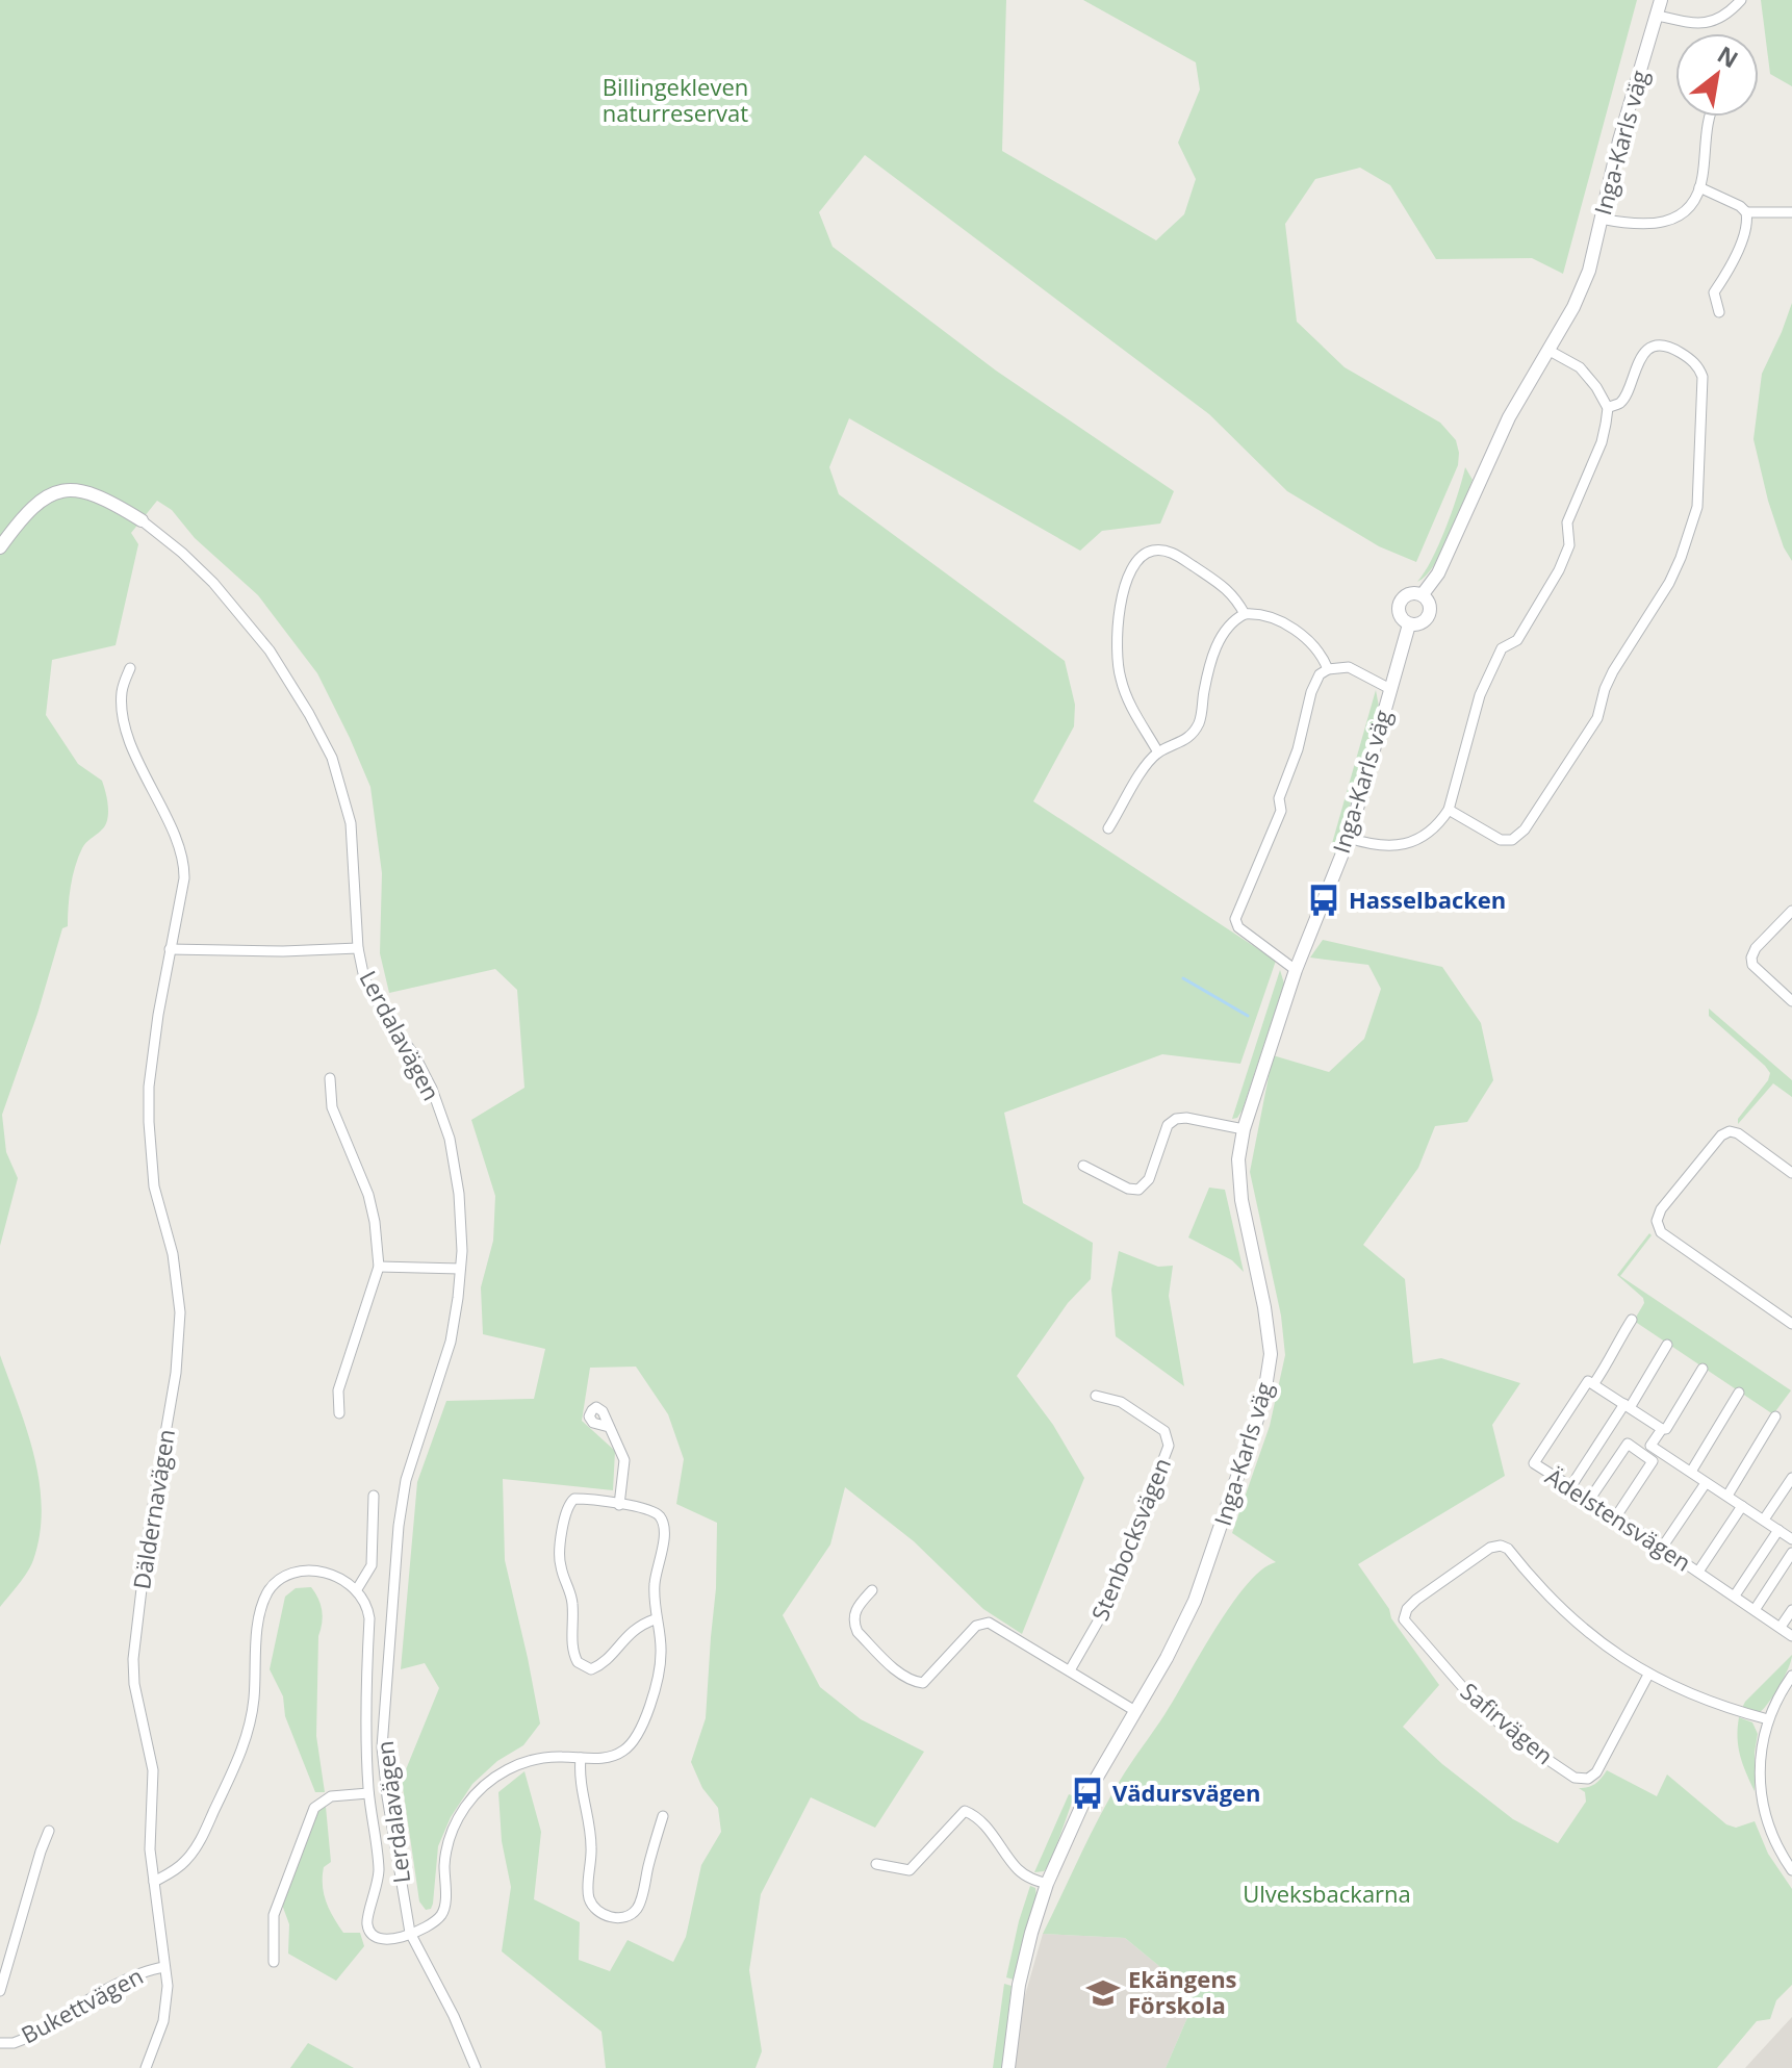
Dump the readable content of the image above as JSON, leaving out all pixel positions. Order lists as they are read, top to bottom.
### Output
{
  "streets": {
    "street": [
      "Inga-Karls väg",
      "Lerdalavägen",
      "Däldernavägen",
      "Ädelstensvägen",
      "Stenbocksvägen",
      "Safirvägen",
      "Bukettvägen"
    ]
  },
  "crossings": [
    ["Däldernavägen", "Bukettvägen"]
  ],
  "parks": ["Billingekleven naturreservat", "Ulveksbackarna"],
  "places": {
    "bus stop": ["Hasselbacken", "Vädursvägen"],
    "school or university": ["Ekängens Förskola"]
  },
  "north": "top right"
}
